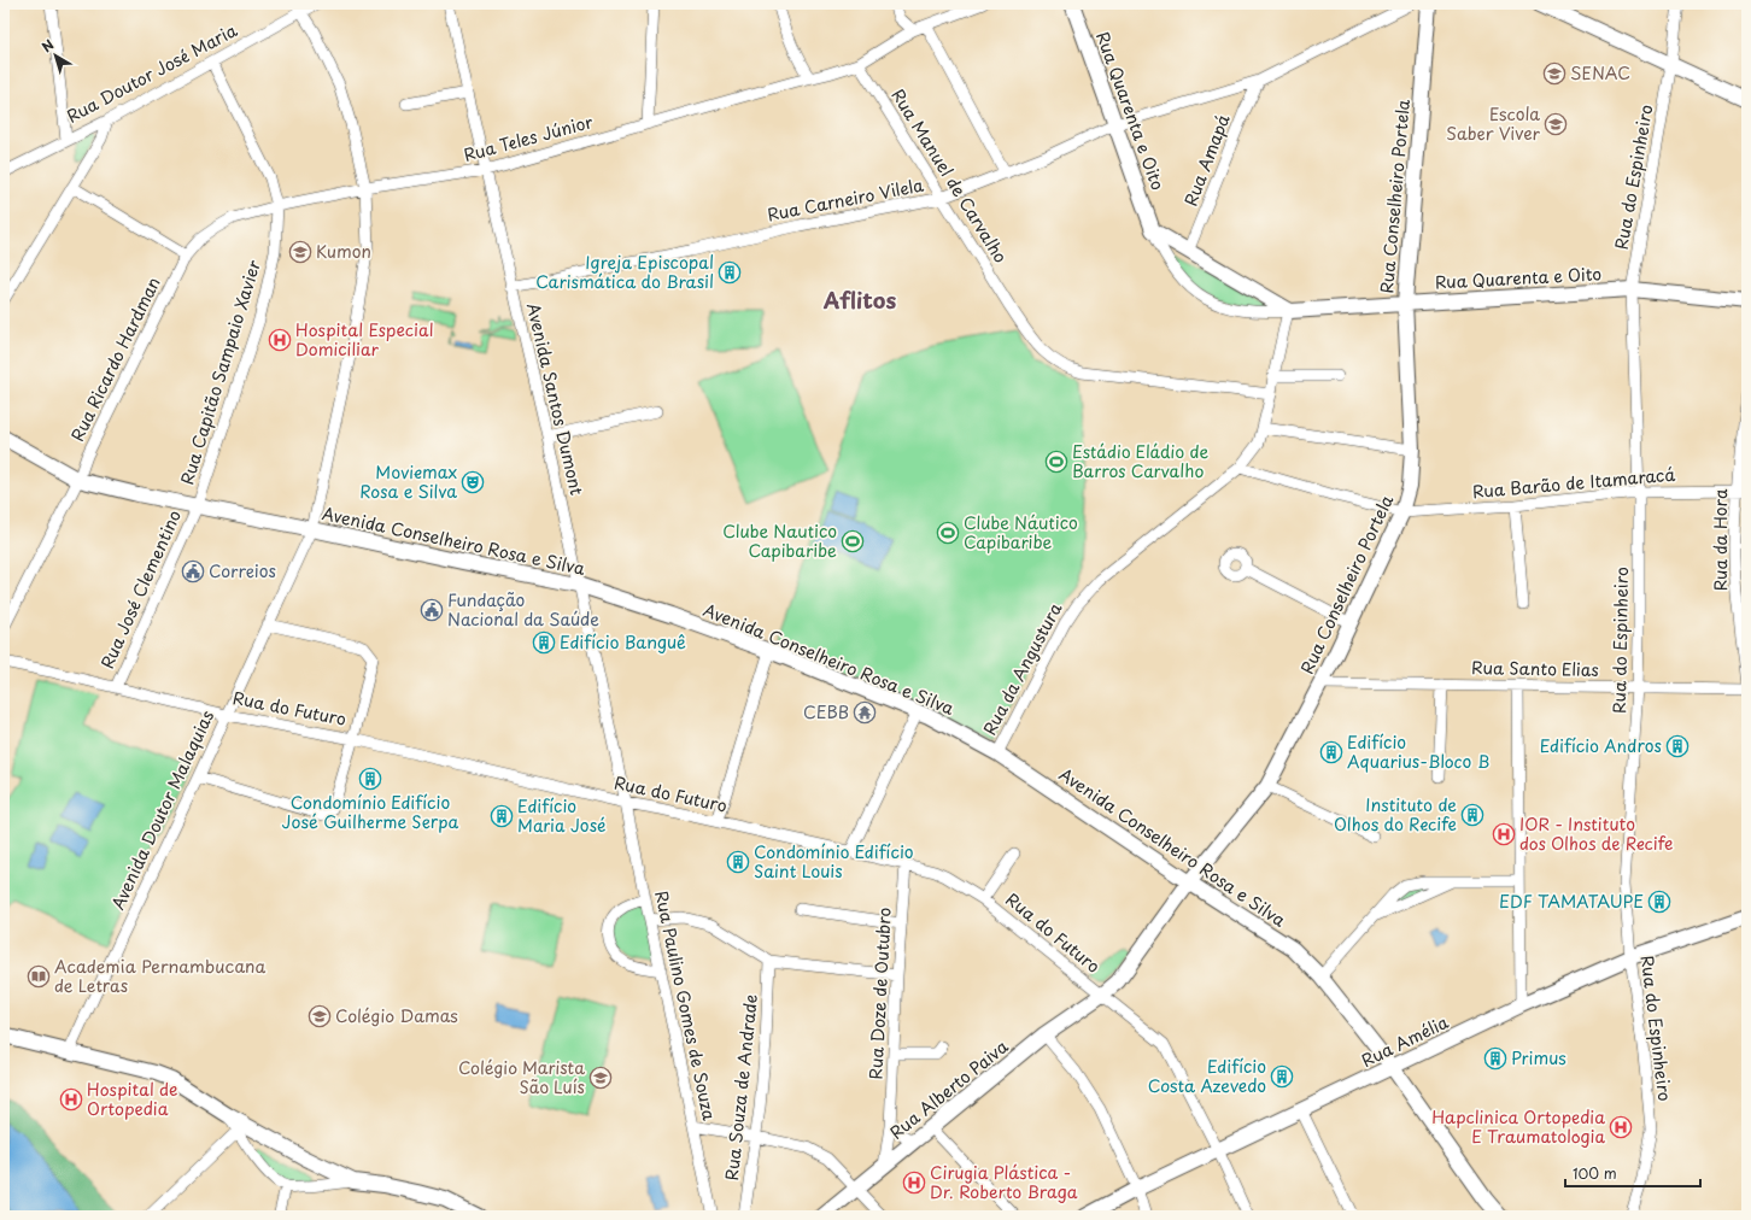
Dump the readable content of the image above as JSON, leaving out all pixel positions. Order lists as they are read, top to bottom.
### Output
{
  "streets": {
    "main road": [
      "Rua Quarenta e Oito",
      "Rua Conselheiro Portela",
      "Avenida Conselheiro Rosa e Silva",
      "Rua Amélia",
      "Rua Alberto Paiva"
    ],
    "street": [
      "Rua Doutor José Maria",
      "Rua Teles Júnior",
      "Rua Amapá",
      "Rua Manuel de Carvalho",
      "Rua do Espinheiro",
      "Rua Carneiro Vilela",
      "Rua Ricardo Hardman",
      "Rua Capitão Sampaio Xavier",
      "Avenida Santos Dumont",
      "Rua Barão de Itamaracá",
      "Rua da Hora",
      "Rua José Clementino",
      "Rua da Angustura",
      "Rua Santo Elias",
      "Rua do Futuro",
      "Avenida Doutor Malaquias",
      "Rua Doze de Outubro",
      "Rua Paulino Gomes de Souza",
      "Rua Souza de Andrade"
    ]
  },
  "crossings": [
    ["Rua Doutor José Maria", "Rua Capitão Sampaio Xavier"],
    ["Rua Doutor José Maria", "Avenida Doutor Malaquias"],
    ["Rua Quarenta e Oito", "Rua do Espinheiro"],
    ["Rua Quarenta e Oito", "Rua Conselheiro Portela"],
    ["Rua Quarenta e Oito", "Rua Carneiro Vilela"],
    ["Rua Quarenta e Oito", "Rua da Angustura"],
    ["Rua Teles Júnior", "Rua Manuel de Carvalho"],
    ["Rua Teles Júnior", "Rua Ricardo Hardman"],
    ["Rua Teles Júnior", "Rua Capitão Sampaio Xavier"],
    ["Rua Teles Júnior", "Avenida Santos Dumont"],
    ["Rua Teles Júnior", "Avenida Doutor Malaquias"],
    ["Rua Amapá", "Rua Carneiro Vilela"],
    ["Rua Manuel de Carvalho", "Rua Carneiro Vilela"],
    ["Rua Manuel de Carvalho", "Rua da Angustura"],
    ["Rua do Espinheiro", "Rua Barão de Itamaracá"],
    ["Rua do Espinheiro", "Rua Santo Elias"],
    ["Rua do Espinheiro", "Rua Amélia"],
    ["Rua Conselheiro Portela", "Rua Barão de Itamaracá"],
    ["Rua Conselheiro Portela", "Avenida Conselheiro Rosa e Silva"],
    ["Rua Conselheiro Portela", "Rua Santo Elias"],
    ["Rua Conselheiro Portela", "Rua do Futuro"],
    ["Rua Conselheiro Portela", "Rua Alberto Paiva"],
    ["Rua Carneiro Vilela", "Avenida Santos Dumont"],
    ["Rua Ricardo Hardman", "Avenida Conselheiro Rosa e Silva"],
    ["Rua Capitão Sampaio Xavier", "Avenida Conselheiro Rosa e Silva"],
    ["Rua Capitão Sampaio Xavier", "Rua José Clementino"],
    ["Avenida Santos Dumont", "Avenida Conselheiro Rosa e Silva"],
    ["Avenida Santos Dumont", "Rua do Futuro"],
    ["Avenida Santos Dumont", "Rua Paulino Gomes de Souza"],
    ["Rua Barão de Itamaracá", "Rua da Hora"],
    ["Rua Barão de Itamaracá", "Rua da Angustura"],
    ["Avenida Conselheiro Rosa e Silva", "Rua José Clementino"],
    ["Avenida Conselheiro Rosa e Silva", "Rua da Angustura"],
    ["Avenida Conselheiro Rosa e Silva", "Avenida Doutor Malaquias"],
    ["Avenida Conselheiro Rosa e Silva", "Rua Amélia"],
    ["Rua José Clementino", "Rua do Futuro"],
    ["Rua do Futuro", "Avenida Doutor Malaquias"],
    ["Rua do Futuro", "Rua Doze de Outubro"],
    ["Rua do Futuro", "Rua Paulino Gomes de Souza"],
    ["Rua do Futuro", "Rua Amélia"],
    ["Rua do Futuro", "Rua Alberto Paiva"],
    ["Rua Doze de Outubro", "Rua Alberto Paiva"]
  ],
  "districts": ["Aflitos"],
  "places": {
    "school or university": [
      "SENAC",
      "Escola Saber Viver",
      "Kumon",
      "Colégio Damas",
      "Colégio Marista São Luís"
    ],
    "building": [
      "Igreja Episcopal Carismática do Brasil",
      "Edifício Banguê",
      "Edifício Andros",
      "Edifício Aquarius-Bloco B",
      "Condomínio Edifício José Guilherme Serpa",
      "Instituto de Olhos do Recife",
      "Edifício Maria José",
      "Condomínio Edifício Saint Louis",
      "EDF TAMATAUPE",
      "Primus",
      "Edifício Costa Azevedo"
    ],
    "hospital": [
      "Hospital Especial Domiciliar",
      "IOR - Instituto dos Olhos de Recife",
      "Hospital de Ortopedia",
      "Hapclinica Ortopedia E Traumatologia",
      "Cirugia Plástica - Dr. Roberto Braga"
    ],
    "sports": ["Estádio Eládio de Barros Carvalho", "Clube Náutico Capibaribe", "Clube Nautico Capibaribe"],
    "theatre": ["Moviemax Rosa e Silva"],
    "public building": ["Correios", "Fundação Nacional da Saúde"],
    "temple": ["CEBB"],
    "library": ["Academia Pernambucana de Letras"]
  },
  "scale_bar": "100 m",
  "north": "top left"
}
